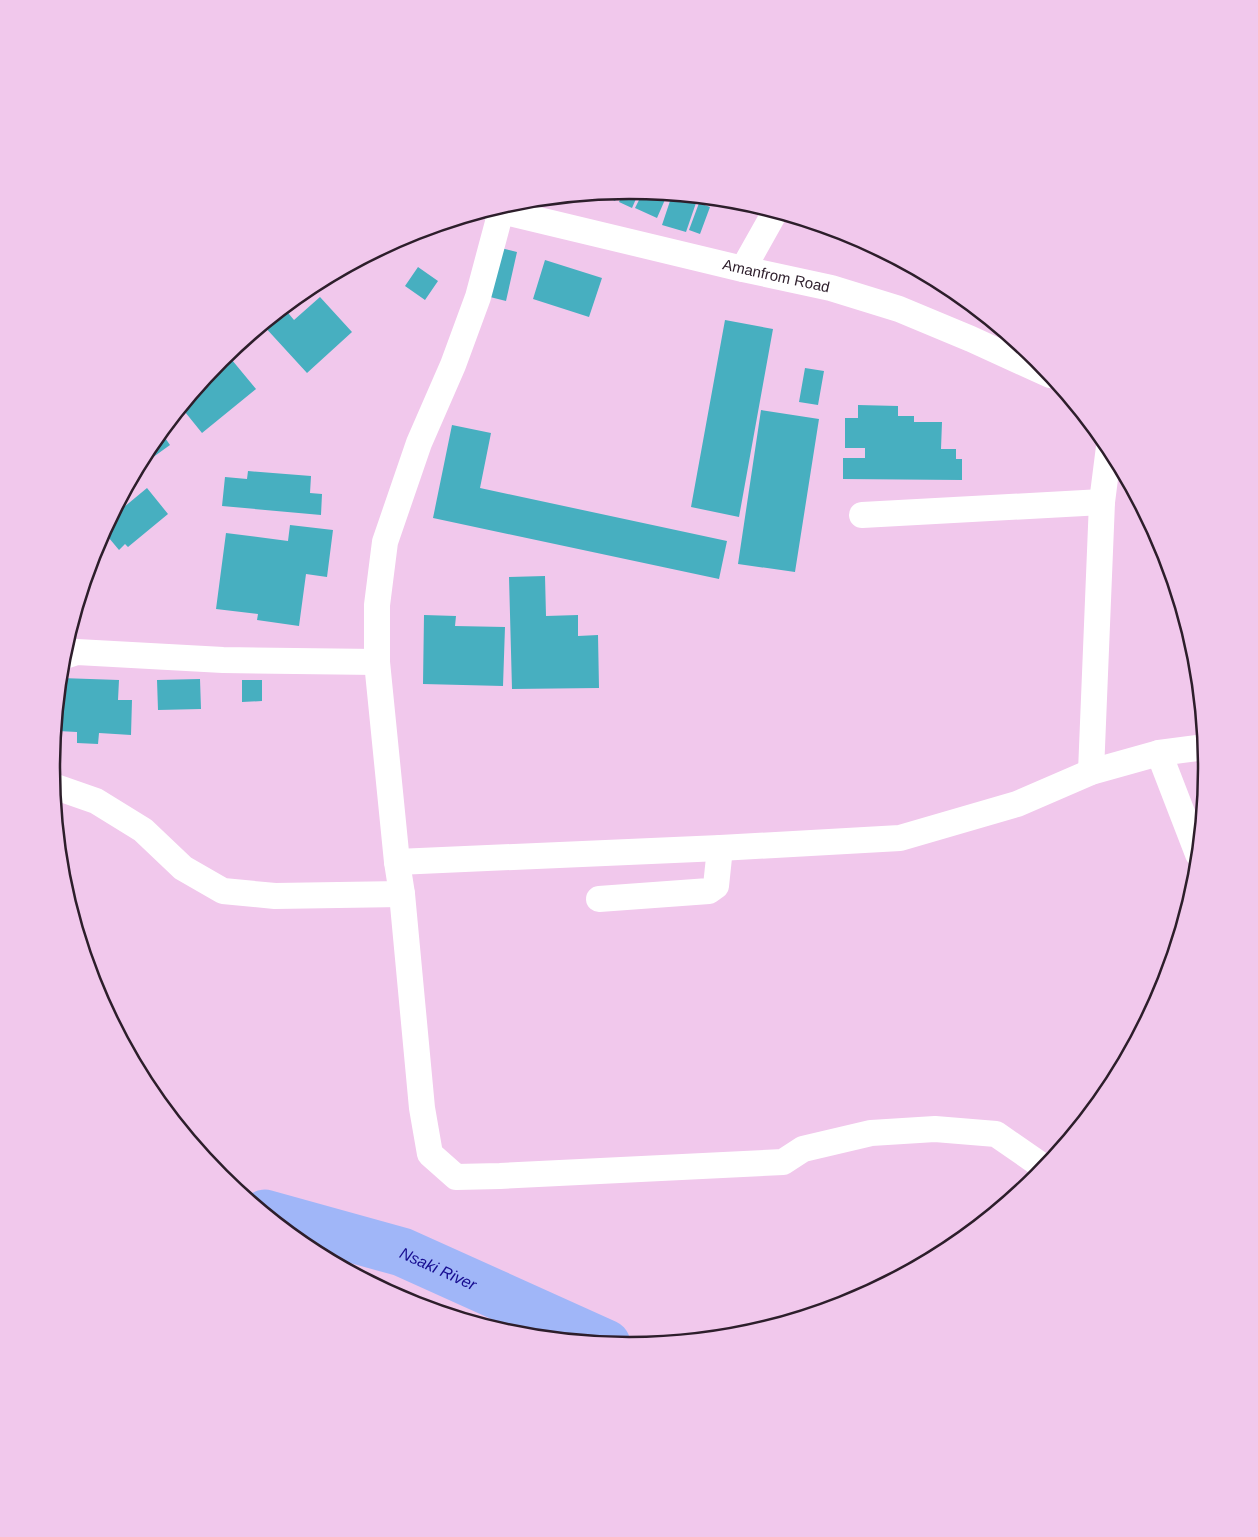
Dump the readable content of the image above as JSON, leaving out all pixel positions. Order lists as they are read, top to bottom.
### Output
{
  "streets": {
    "street": ["Amanfrom Road"]
  },
  "water": ["Nsaki River"]
}
